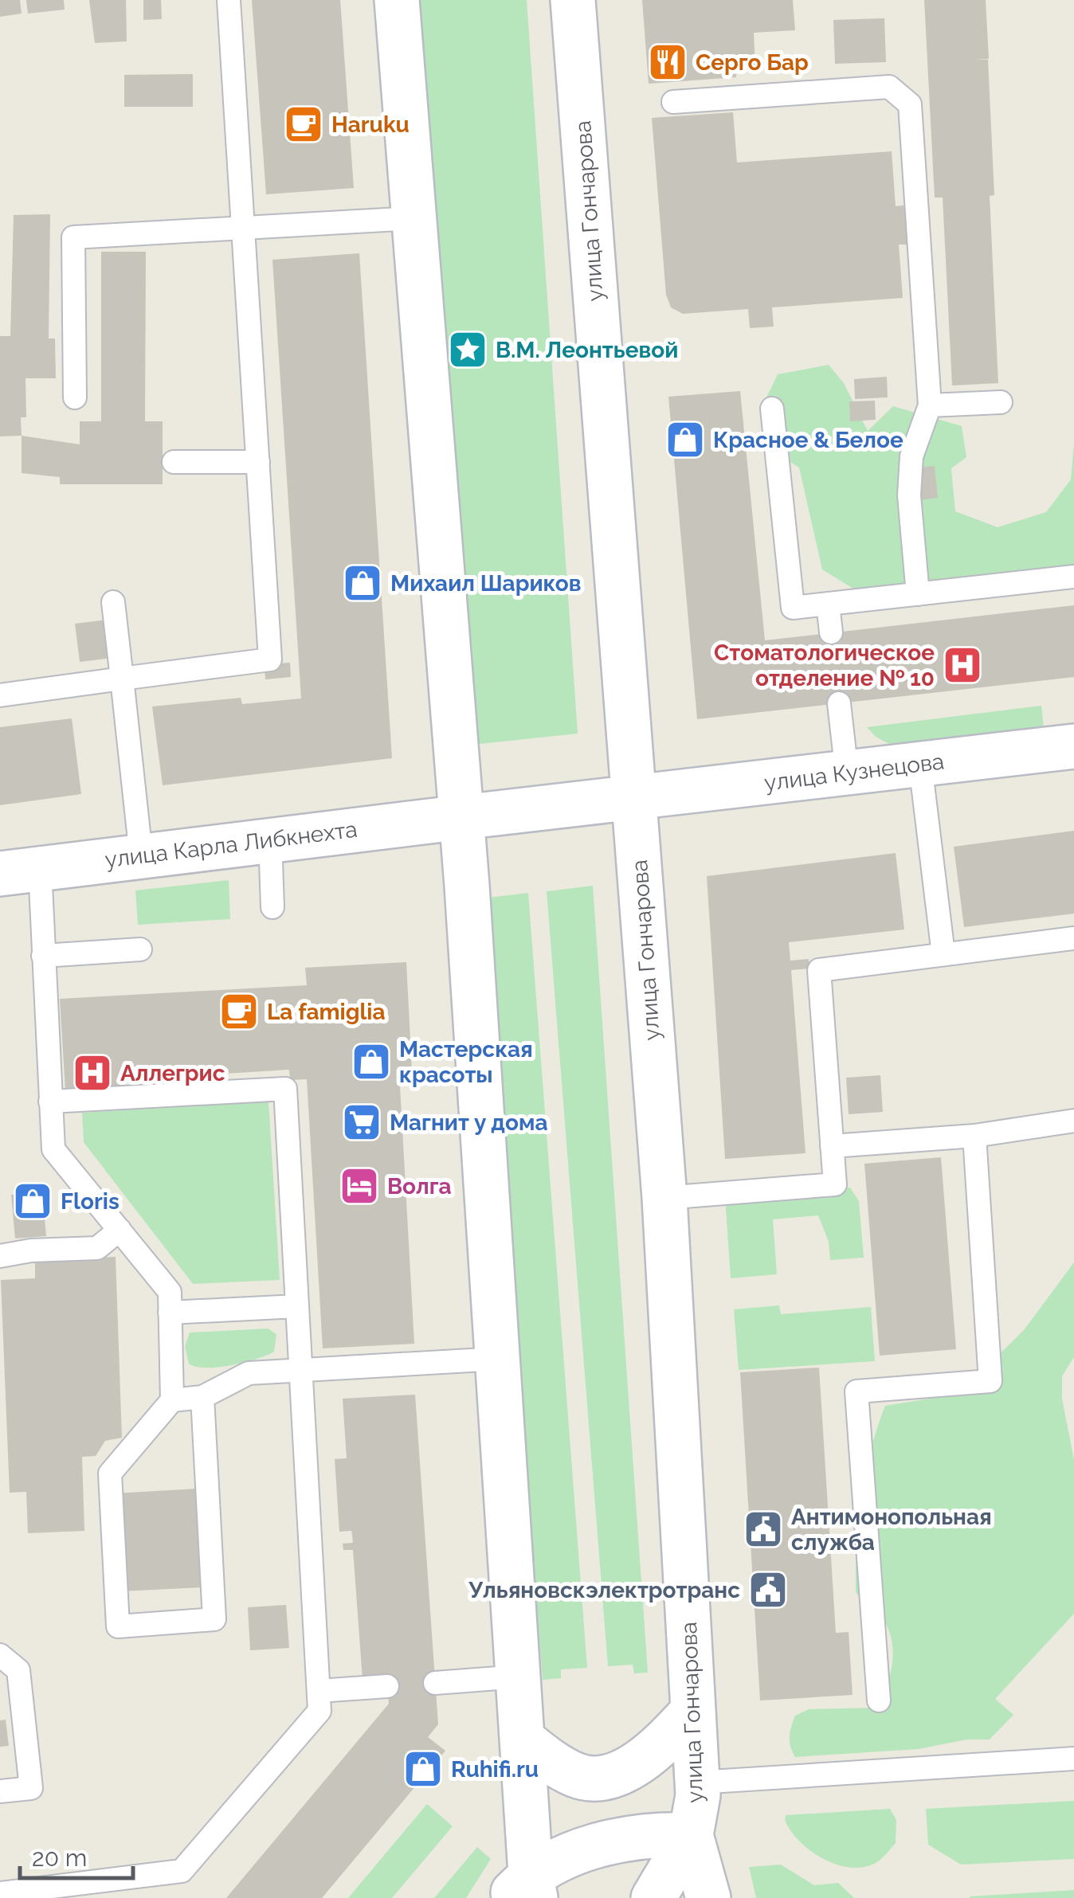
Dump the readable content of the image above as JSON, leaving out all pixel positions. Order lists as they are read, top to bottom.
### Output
{
  "streets": {
    "main road": ["улица Гончарова", "улица Кузнецова", "улица Карла Либкнехта"]
  },
  "crossings": [
    ["улица Гончарова", "улица Кузнецова"],
    ["улица Кузнецова", "улица Карла Либкнехта"]
  ],
  "places": {
    "restaurant": ["Серго Бар"],
    "cafe": ["Haruku", "La famiglia"],
    "place": ["В.М. Леонтьевой"],
    "shop": [
      "Красное & Белое",
      "Михаил Шариков",
      "Мастерская красоты",
      "Floris",
      "Ruhifi.ru"
    ],
    "hospital": ["Стоматологическое отделение № 10", "Аллегрис"],
    "supermarket": ["Магнит у дома"],
    "hotel": ["Волга"],
    "public building": ["Антимонопольная служба", "Ульяновскэлектротранс"]
  },
  "scale_bar": "20 m"
}
